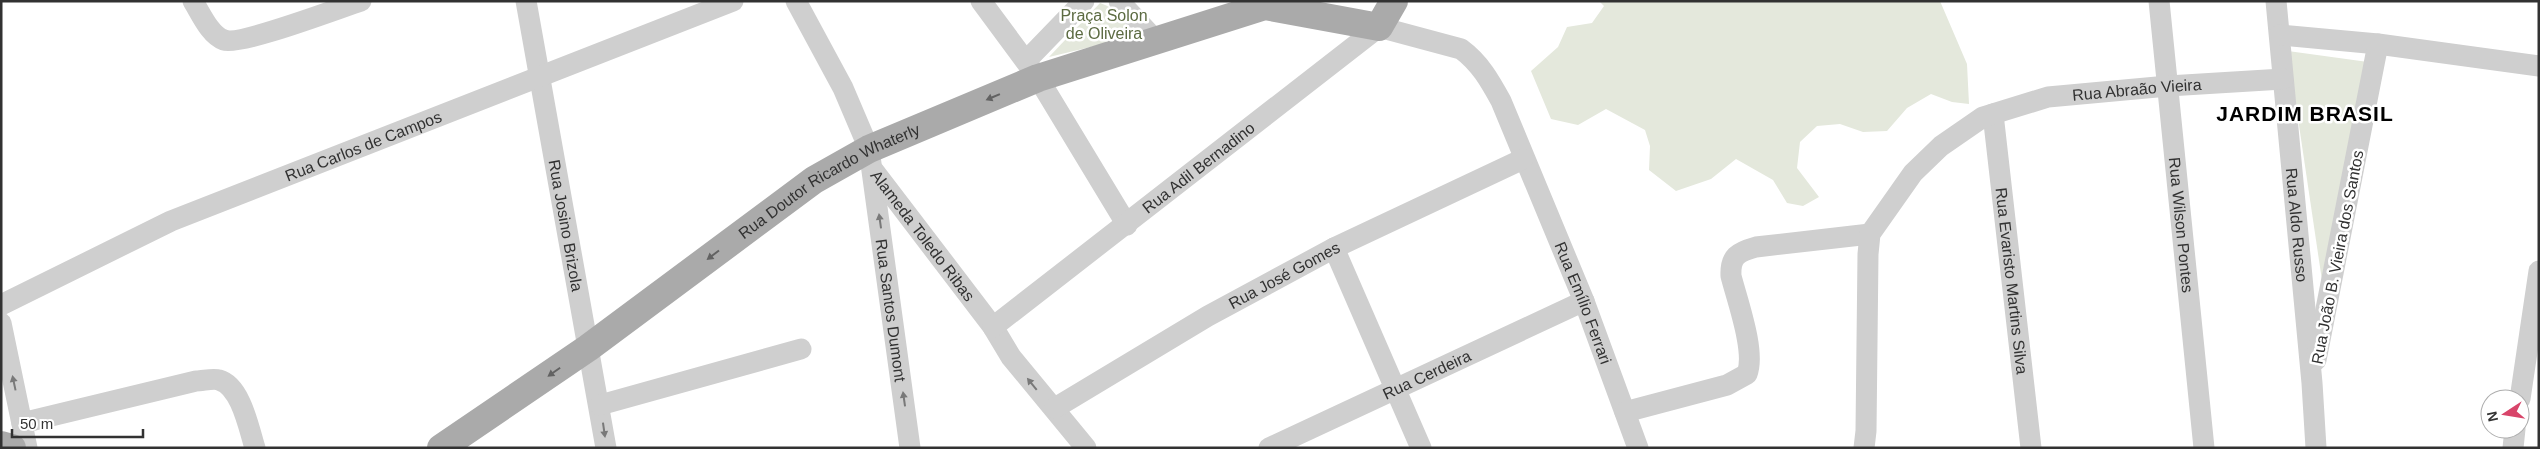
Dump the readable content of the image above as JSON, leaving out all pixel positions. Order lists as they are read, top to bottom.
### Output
{
  "streets": {
    "main road": ["Rua Adil Bernadino", "Rua Doutor Ricardo Whaterly"],
    "street": [
      "Rua Abraão Vieira",
      "Rua Carlos de Campos",
      "Rua Wilson Pontes",
      "Rua Aldo Russo",
      "Rua Josino Brizola",
      "Alameda Toledo Ribas",
      "Rua João B. Vieira dos Santos",
      "Rua José Gomes",
      "Rua Evaristo Martins Silva",
      "Rua Emílio Ferrari",
      "Rua Santos Dumont",
      "Rua Cerdeira"
    ]
  },
  "crossings": [
    ["Rua Abraão Vieira", "Rua Wilson Pontes"],
    ["Rua Abraão Vieira", "Rua Aldo Russo"],
    ["Rua Abraão Vieira", "Rua Evaristo Martins Silva"],
    ["Rua Carlos de Campos", "Rua Josino Brizola"],
    ["Rua Adil Bernadino", "Alameda Toledo Ribas"],
    ["Rua Adil Bernadino", "Rua Emílio Ferrari"],
    ["Rua Doutor Ricardo Whaterly", "Rua Josino Brizola"],
    ["Rua Doutor Ricardo Whaterly", "Alameda Toledo Ribas"],
    ["Rua Doutor Ricardo Whaterly", "Rua Santos Dumont"],
    ["Rua Aldo Russo", "Rua João B. Vieira dos Santos"],
    ["Alameda Toledo Ribas", "Rua José Gomes"],
    ["Alameda Toledo Ribas", "Rua Santos Dumont"],
    ["Rua José Gomes", "Rua Emílio Ferrari"],
    ["Rua Emílio Ferrari", "Rua Cerdeira"]
  ],
  "one_way": ["Rua Doutor Ricardo Whaterly", "Rua Santos Dumont"],
  "districts": ["JARDIM BRASIL"],
  "parks": ["Praça Solon de Oliveira"],
  "scale_bar": "50 m",
  "north": "left"
}
